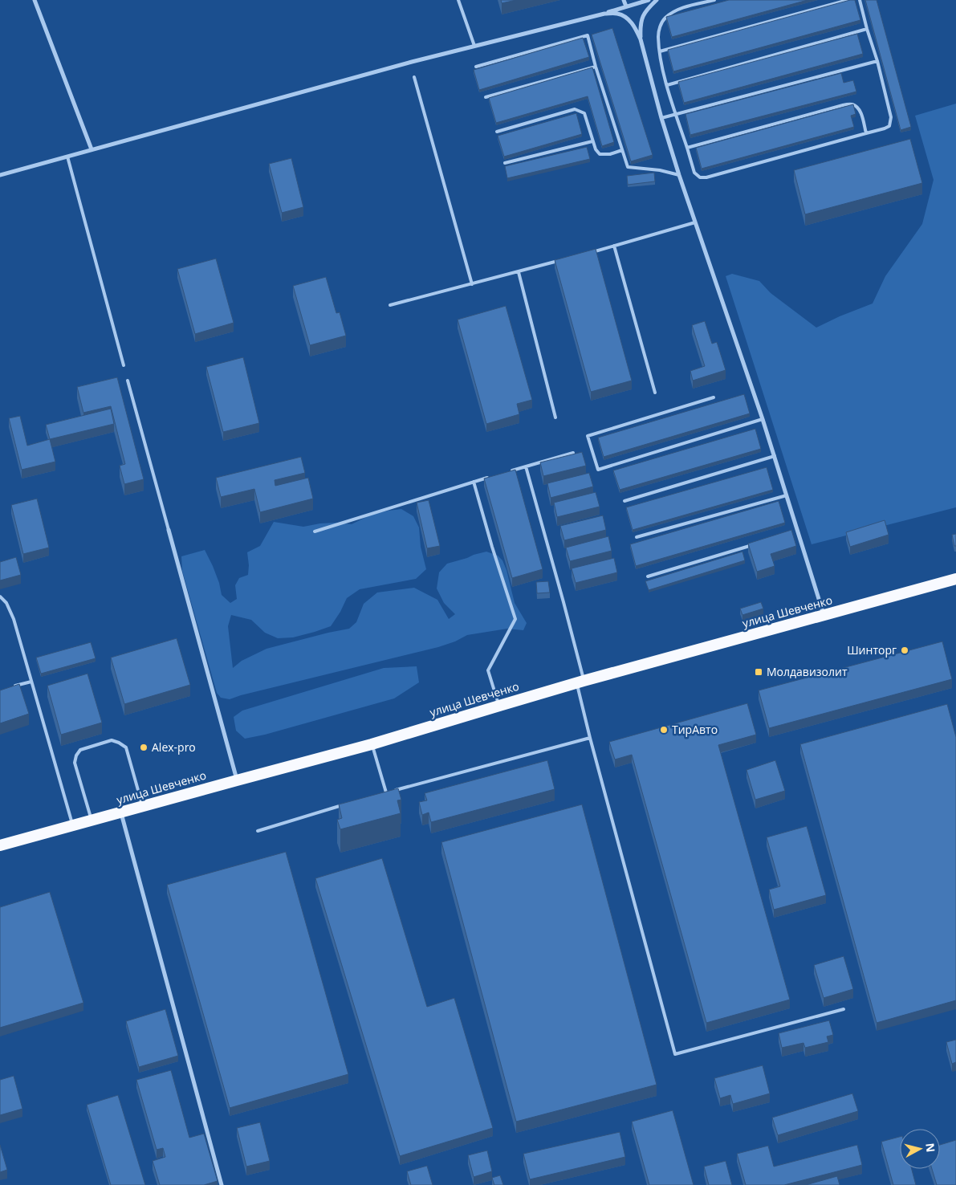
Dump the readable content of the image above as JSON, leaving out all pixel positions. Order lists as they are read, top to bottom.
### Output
{
  "streets": {
    "highway": ["улица Шевченко"]
  },
  "places": {
    "other": ["Шинторг", "ТирАвто", "Alex-pro"],
    "transit": ["Молдавизолит"]
  },
  "north": "right"
}
